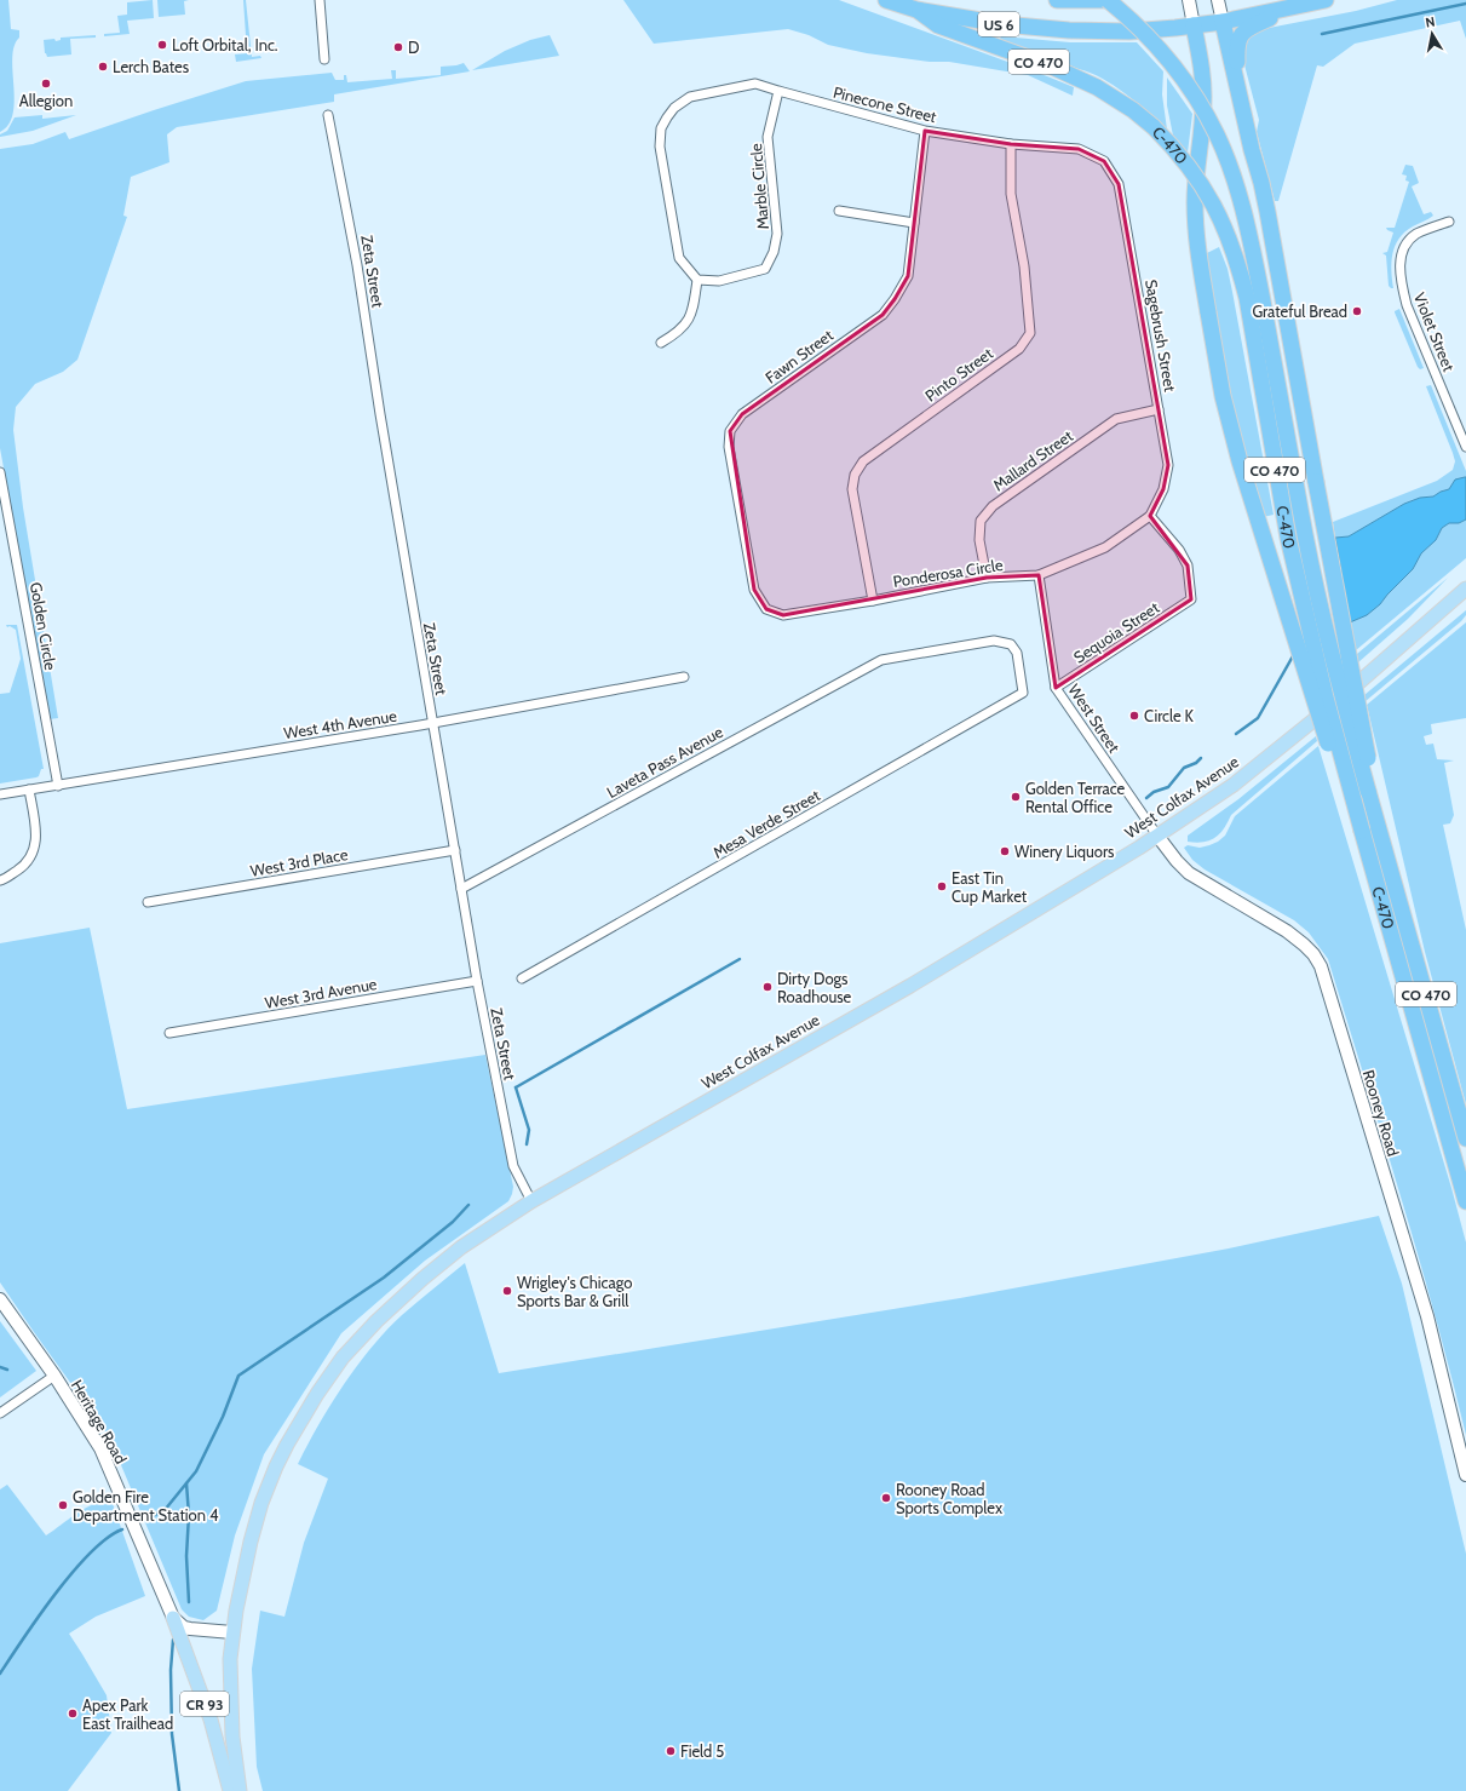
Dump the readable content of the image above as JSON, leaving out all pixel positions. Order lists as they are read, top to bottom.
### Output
{
  "streets": {
    "highway": ["US 6", "CO 470", "C-470"],
    "main road": ["West Colfax Avenue", "CR 93"],
    "street": [
      "Pinecone Street",
      "Marble Circle",
      "Zeta Street",
      "Violet Street",
      "Sagebrush Street",
      "Fawn Street",
      "Pinto Street",
      "Mallard Street",
      "Ponderosa Circle",
      "Golden Circle",
      "Sequoia Street",
      "West Street",
      "West 4th Avenue",
      "Laveta Pass Avenue",
      "Mesa Verde Street",
      "West 3rd Place",
      "West 3rd Avenue",
      "Rooney Road",
      "Heritage Road"
    ]
  },
  "crossings": [
    ["US 6", "C-470"],
    ["Pinecone Street", "Marble Circle"],
    ["Pinecone Street", "Sagebrush Street"],
    ["Pinecone Street", "Fawn Street"],
    ["Pinecone Street", "Pinto Street"],
    ["Zeta Street", "West 4th Avenue"],
    ["Zeta Street", "Laveta Pass Avenue"],
    ["Zeta Street", "West Colfax Avenue"],
    ["Zeta Street", "West 3rd Place"],
    ["Zeta Street", "West 3rd Avenue"],
    ["Sagebrush Street", "Mallard Street"],
    ["Sagebrush Street", "Ponderosa Circle"],
    ["Sagebrush Street", "Sequoia Street"],
    ["Fawn Street", "Ponderosa Circle"],
    ["Pinto Street", "Ponderosa Circle"],
    ["Mallard Street", "Ponderosa Circle"],
    ["Ponderosa Circle", "Sequoia Street"],
    ["Ponderosa Circle", "West Street"],
    ["Golden Circle", "West 4th Avenue"],
    ["Sequoia Street", "West Street"],
    ["West Street", "West Colfax Avenue"],
    ["West Street", "Rooney Road"],
    ["Laveta Pass Avenue", "Mesa Verde Street"],
    ["West Colfax Avenue", "Rooney Road"],
    ["Heritage Road", "CR 93"]
  ],
  "places": [
    "Loft Orbital, Inc.",
    "D",
    "Lerch Bates",
    "Allegion",
    "Grateful Bread",
    "Circle K",
    "Golden Terrace Rental Office",
    "Winery Liquors",
    "East Tin Cup Market",
    "Dirty Dogs Roadhouse",
    "Wrigley's Chicago Sports Bar & Grill",
    "Rooney Road Sports Complex",
    "Golden Fire Department Station 4",
    "Apex Park East Trailhead",
    "Field 5"
  ],
  "north": "top"
}
